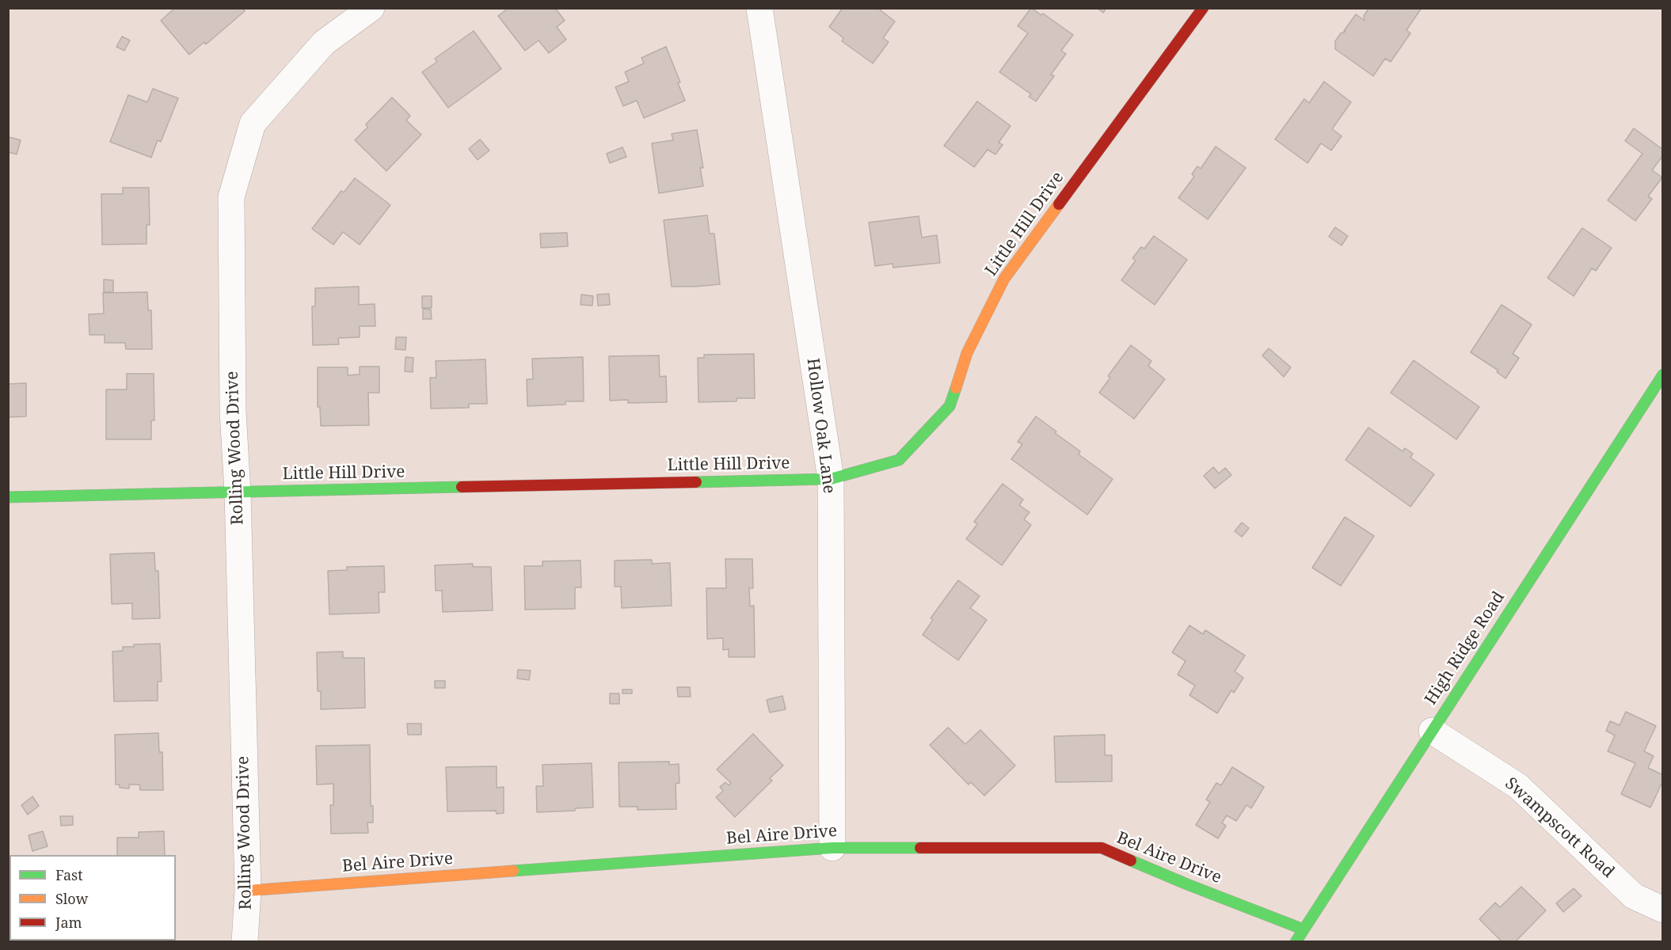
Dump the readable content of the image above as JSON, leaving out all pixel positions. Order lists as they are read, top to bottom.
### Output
{
  "streets": {
    "street": [
      "Little Hill Drive",
      "Hollow Oak Lane",
      "Rolling Wood Drive",
      "High Ridge Road",
      "Swampscott Road",
      "Bel Aire Drive"
    ]
  },
  "crossings": [
    ["Little Hill Drive", "Hollow Oak Lane"],
    ["Little Hill Drive", "Rolling Wood Drive"],
    ["Hollow Oak Lane", "Bel Aire Drive"],
    ["Rolling Wood Drive", "Bel Aire Drive"],
    ["High Ridge Road", "Swampscott Road"],
    ["High Ridge Road", "Bel Aire Drive"]
  ],
  "legend": ["Fast", "Slow", "Jam"]
}
